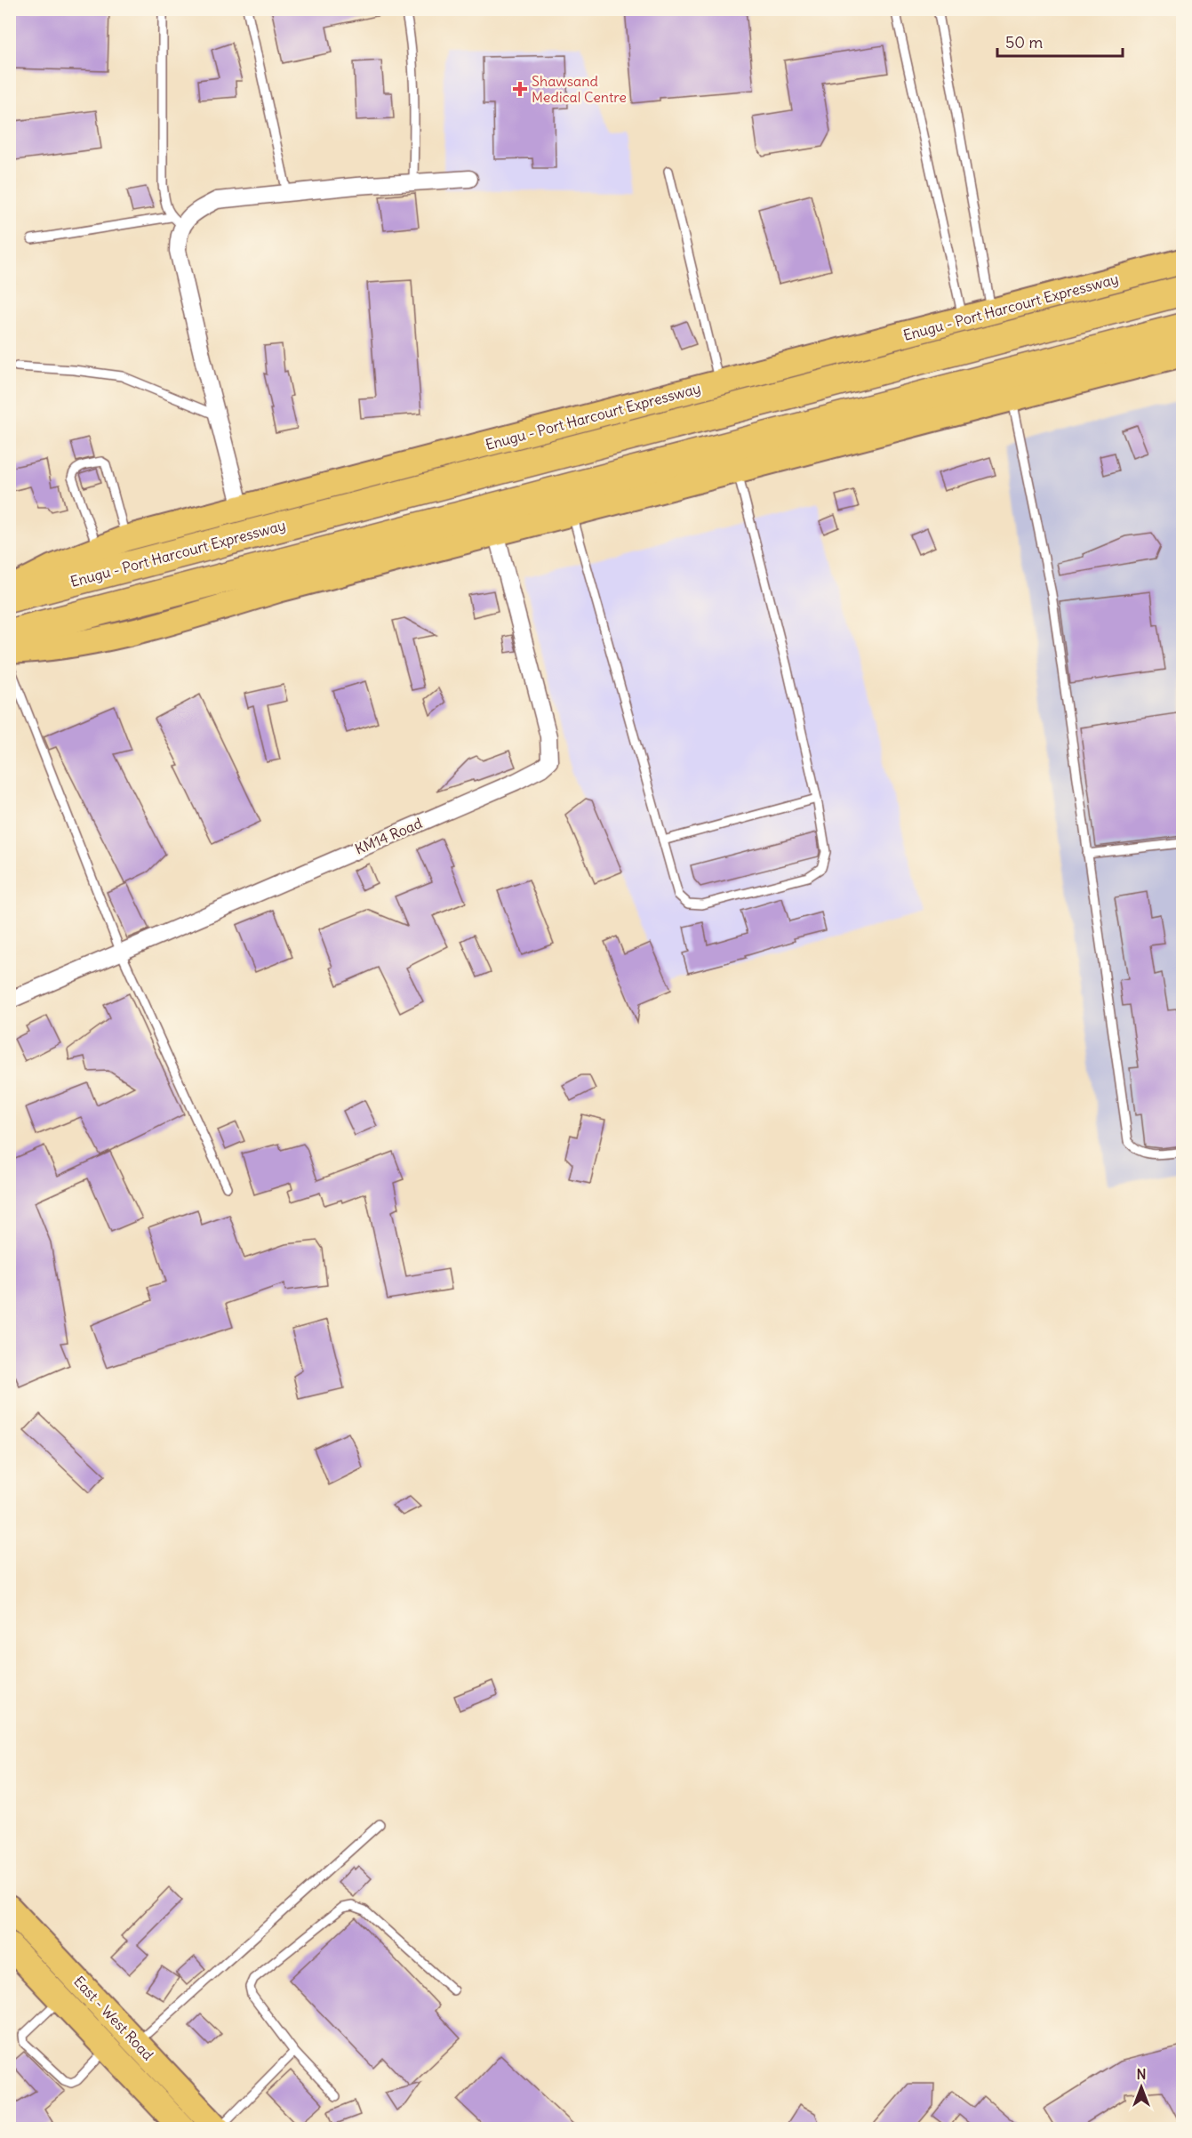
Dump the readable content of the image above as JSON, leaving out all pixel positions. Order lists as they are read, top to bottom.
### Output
{
  "streets": {
    "highway": ["Enugu - Port Harcourt Expressway"],
    "main road": ["East - West Road"],
    "street": ["KM14 Road"]
  },
  "places": {
    "health": ["Shawsand Medical Centre"]
  },
  "scale_bar": "50 m",
  "north": "top"
}
